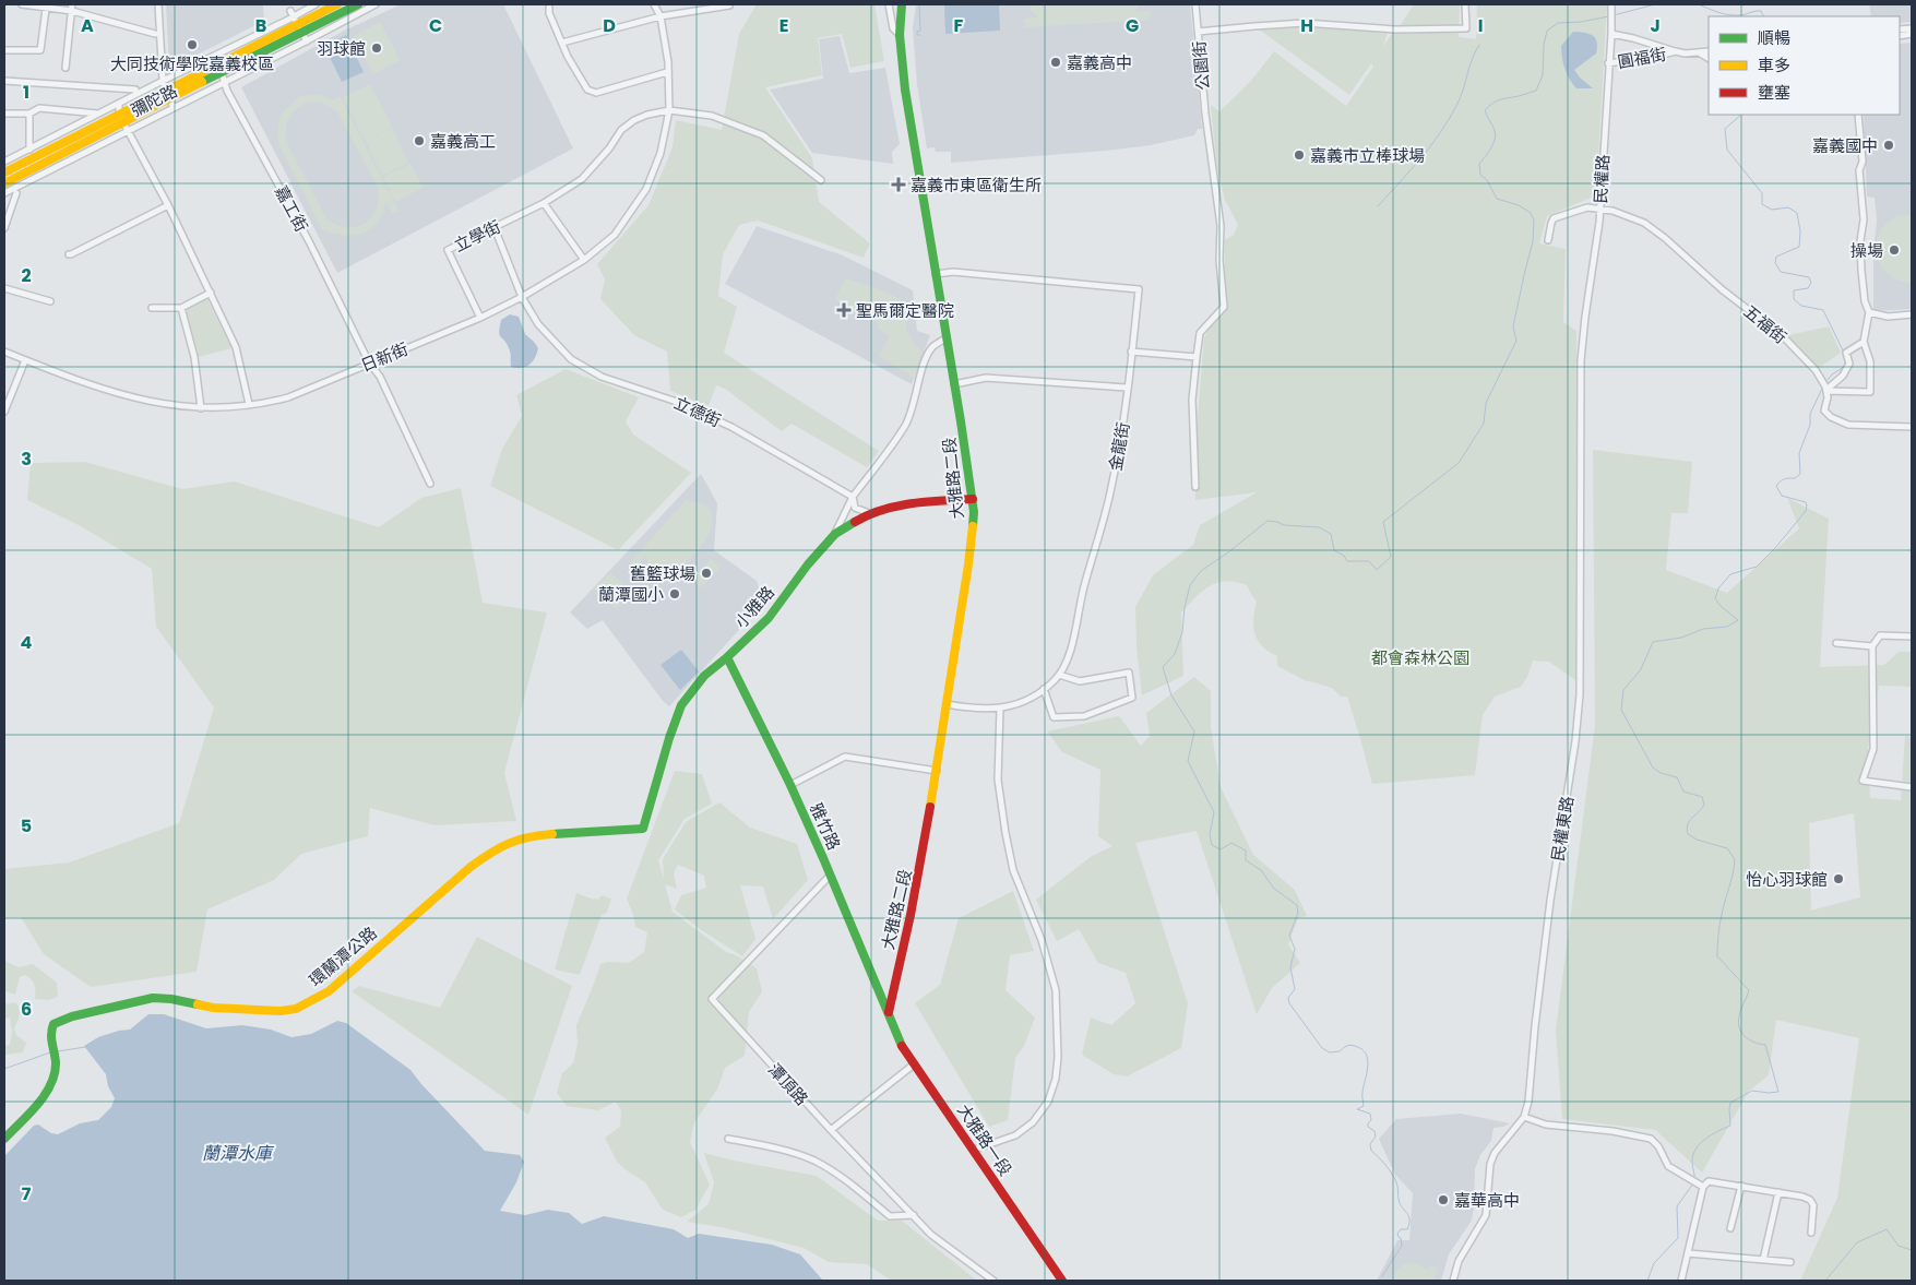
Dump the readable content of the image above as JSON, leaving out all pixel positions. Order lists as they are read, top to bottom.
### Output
{
  "streets": {
    "street": [
      "圓福街",
      "公園街",
      "彌陀路",
      "民權路",
      "嘉工街",
      "立學街",
      "五福街",
      "日新街",
      "立德街",
      "金龍街",
      "大雅路二段",
      "小雅路",
      "雅竹路",
      "民權東路",
      "環蘭潭公路",
      "潭頂路",
      "大雅路一段"
    ]
  },
  "crossings": [
    ["圓福街", "民權路"],
    ["彌陀路", "嘉工街"],
    ["民權路", "五福街"],
    ["民權路", "民權東路"],
    ["嘉工街", "日新街"],
    ["立學街", "日新街"],
    ["立學街", "立德街"],
    ["日新街", "立德街"],
    ["立德街", "小雅路"],
    ["金龍街", "大雅路二段"],
    ["大雅路二段", "小雅路"],
    ["大雅路二段", "雅竹路"],
    ["大雅路二段", "大雅路一段"],
    ["小雅路", "雅竹路"],
    ["小雅路", "環蘭潭公路"],
    ["雅竹路", "潭頂路"],
    ["雅竹路", "大雅路一段"]
  ],
  "water": ["蘭潭水庫"],
  "parks": ["都會森林公園"],
  "places": {
    "other": [
      "大同技術學院嘉義校區",
      "羽球館",
      "嘉義高中",
      "嘉義高工",
      "嘉義國中",
      "嘉義市立棒球場",
      "操場",
      "舊籃球場",
      "蘭潭國小",
      "怡心羽球館",
      "嘉華高中"
    ],
    "health": ["嘉義市東區衛生所", "聖馬爾定醫院"]
  },
  "legend": ["順暢", "車多", "壅塞"],
  "grid": {
    "columns": [
      "A",
      "B",
      "C",
      "D",
      "E",
      "F",
      "G",
      "H",
      "I",
      "J"
    ],
    "rows": [
      "1",
      "2",
      "3",
      "4",
      "5",
      "6",
      "7"
    ]
  }
}
